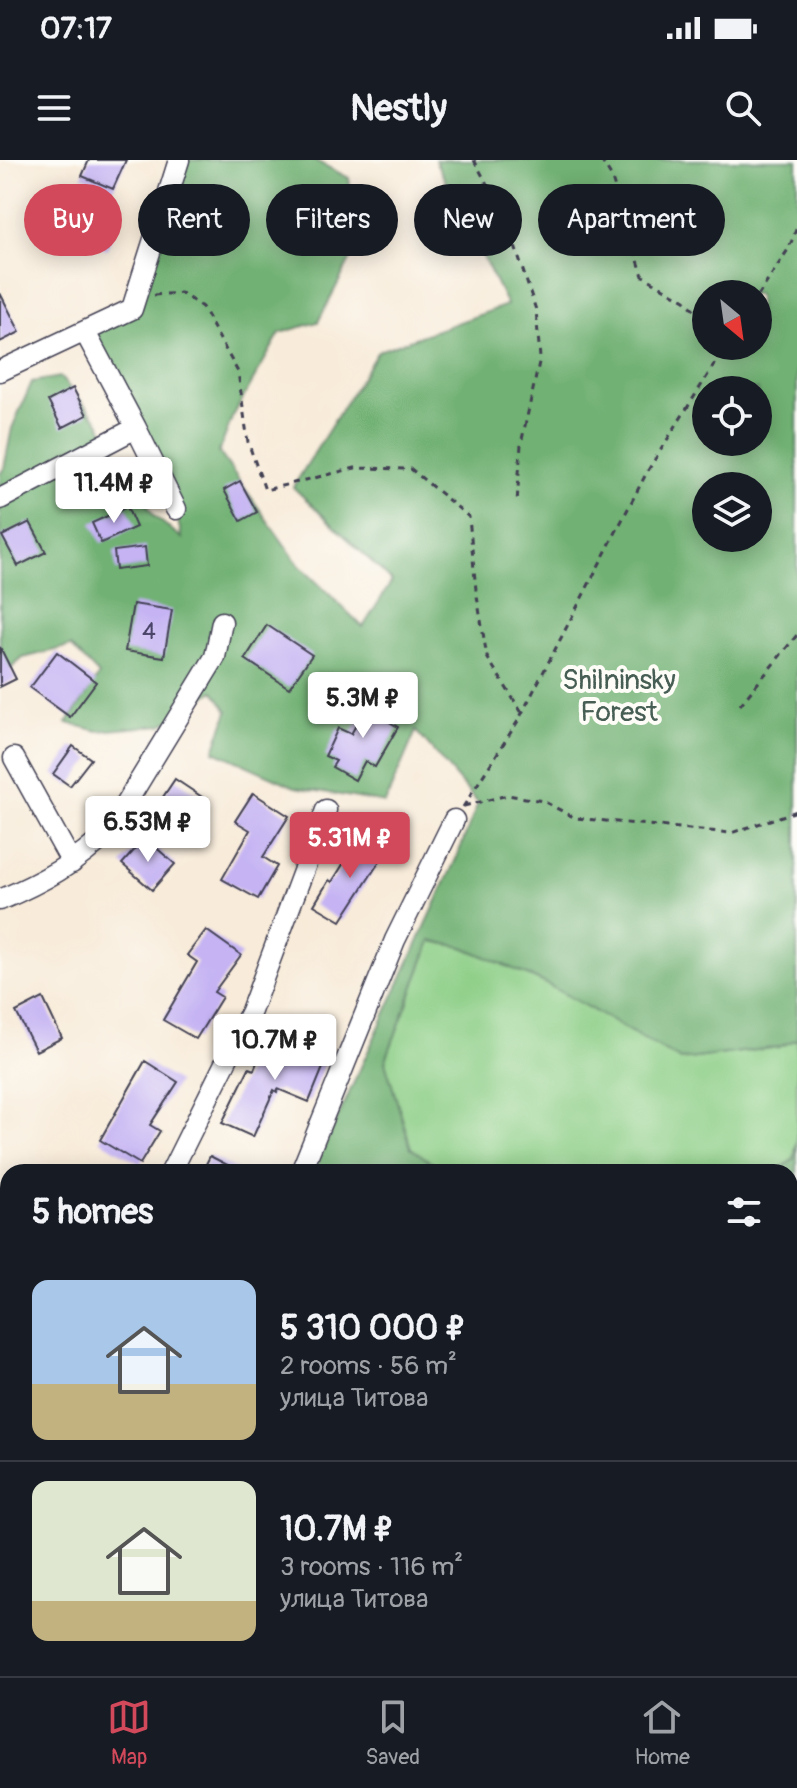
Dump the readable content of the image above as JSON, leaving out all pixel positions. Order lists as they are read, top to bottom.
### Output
{
  "parks": ["Shilninsky Forest"],
  "house_numbers": ["4"],
  "north": "bottom right",
  "page": {
    "status": "07:17",
    "header": "Nestly",
    "chip": [
      "Buy",
      "Rent",
      "Filters",
      "New",
      "Apartment"
    ],
    "price": [
      "11.4M ₽",
      "5.3M ₽",
      "6.53M ₽",
      "5.31M ₽",
      "10.7M ₽"
    ],
    "heading": "5 homes",
    "list": [
      {
        "name": "5 310 000 ₽",
        "note": "2 rooms · 56 m² · улица Титова"
      },
      {
        "name": "10.7M ₽",
        "note": "3 rooms · 116 m² · улица Титова"
      }
    ],
    "tabs": ["Map", "Saved", "Home"]
  }
}
